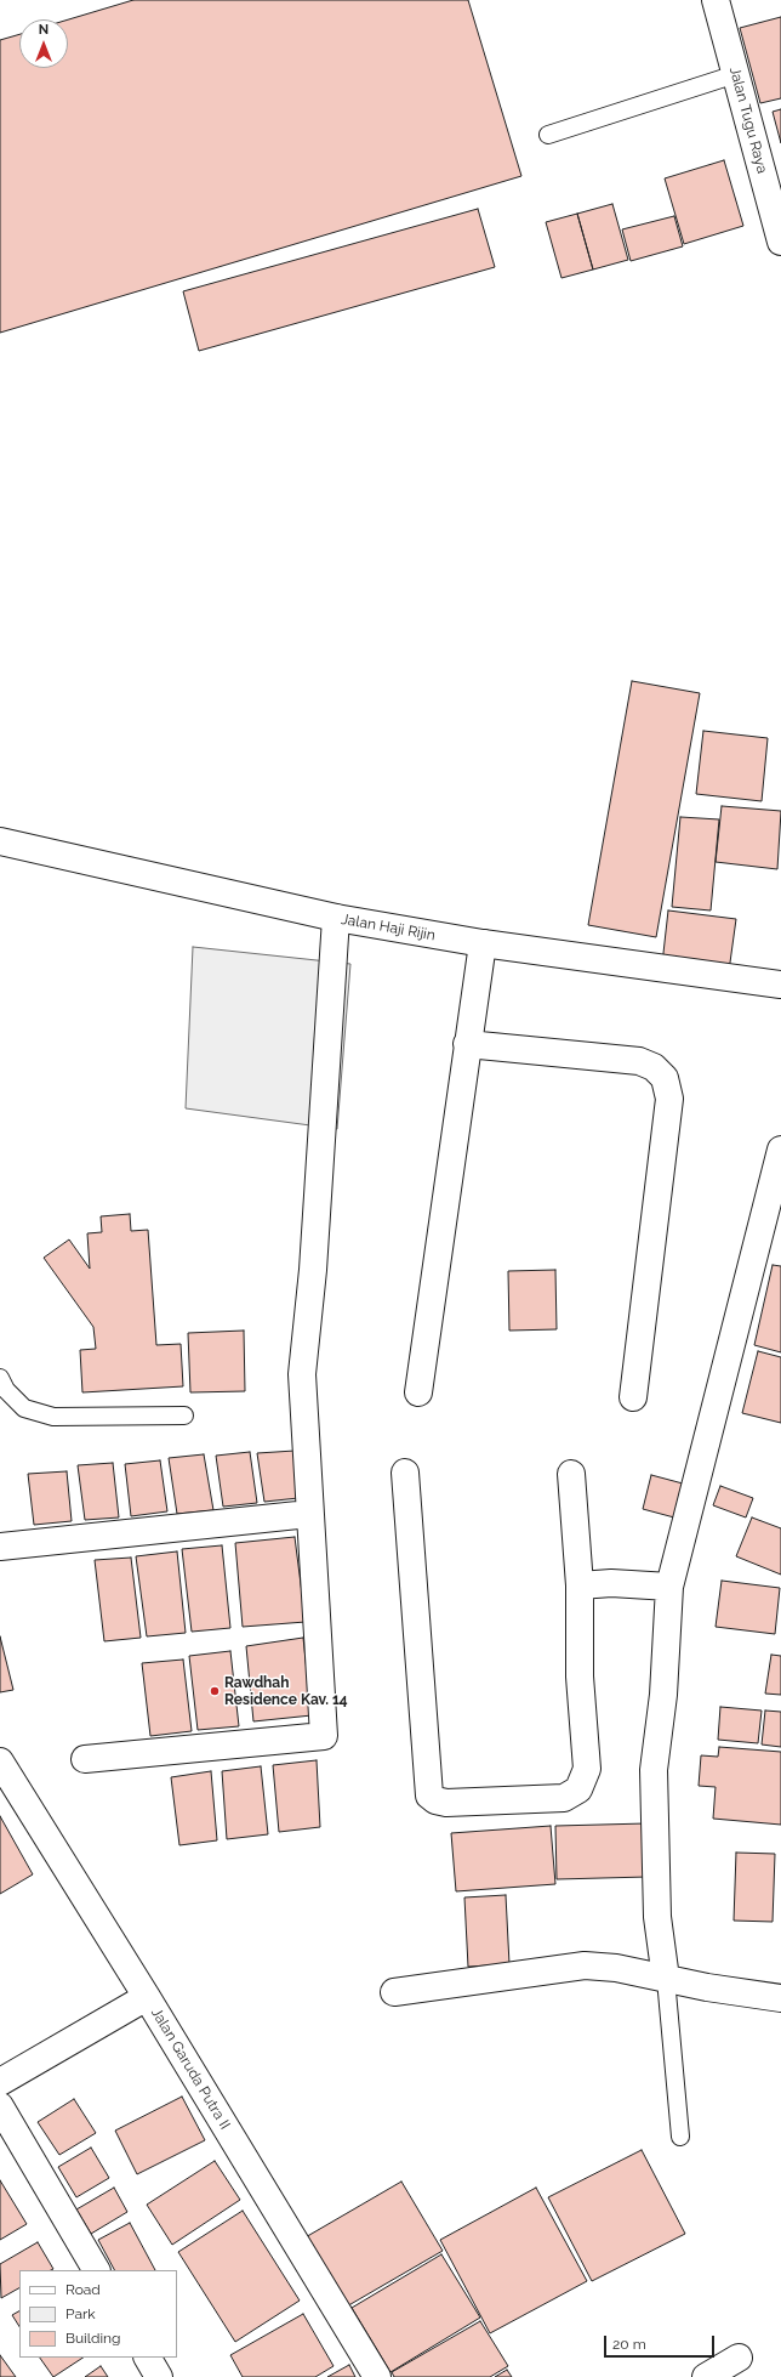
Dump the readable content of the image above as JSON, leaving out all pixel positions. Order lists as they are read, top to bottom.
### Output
{
  "streets": {
    "street": ["Jalan Tugu Raya", "Jalan Haji Rijin", "Jalan Garuda Putra II"]
  },
  "places": ["Rawdhah Residence Kav. 14"],
  "legend": ["Road", "Park", "Building"],
  "scale_bar": "20 m",
  "north": "top"
}
